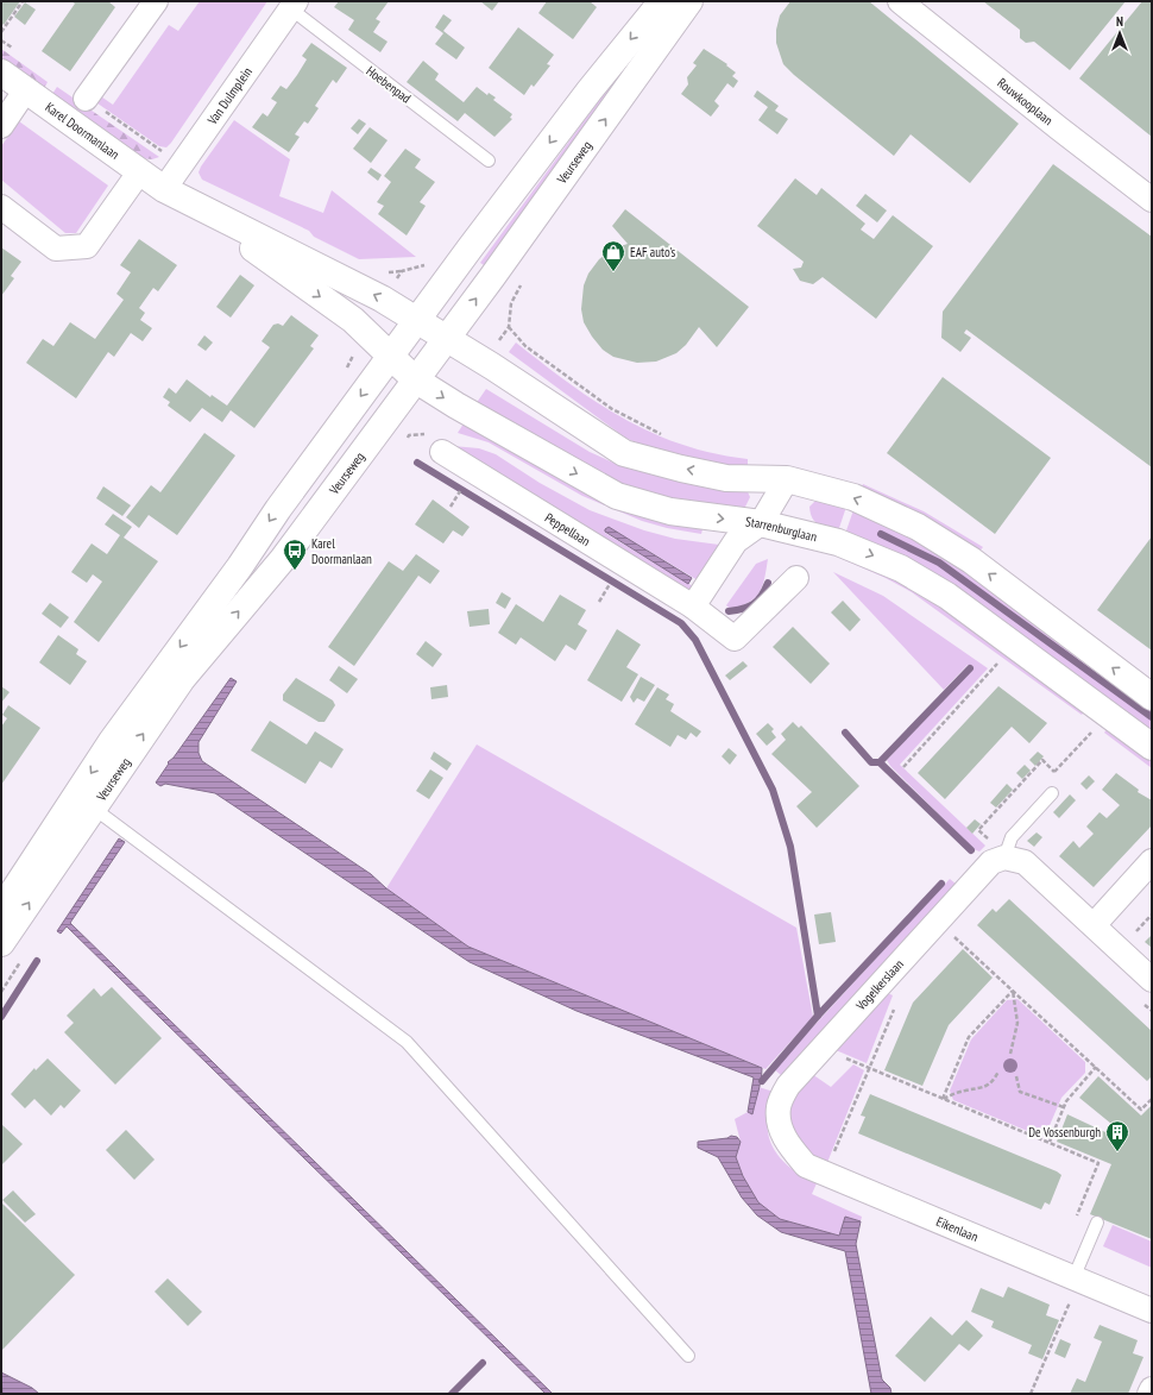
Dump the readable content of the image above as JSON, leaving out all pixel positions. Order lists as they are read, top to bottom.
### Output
{
  "streets": {
    "street": [
      "Van Dulmplein",
      "Rouwkooplaan",
      "Karel Doormanlaan",
      "Veurseweg",
      "Peppellaan",
      "Starrenburglaan",
      "Vogelkerslaan",
      "Eikenlaan"
    ],
    "lane": ["Hoebenpad"]
  },
  "crossings": [
    ["Hoebenpad", "Van Dulmplein"],
    ["Van Dulmplein", "Karel Doormanlaan"],
    ["Karel Doormanlaan", "Veurseweg"],
    ["Karel Doormanlaan", "Starrenburglaan"],
    ["Veurseweg", "Starrenburglaan"],
    ["Vogelkerslaan", "Eikenlaan"]
  ],
  "places": {
    "shop": ["EAF auto's"],
    "bus stop": ["Karel Doormanlaan"],
    "building": ["De Vossenburgh"]
  },
  "north": "top"
}
